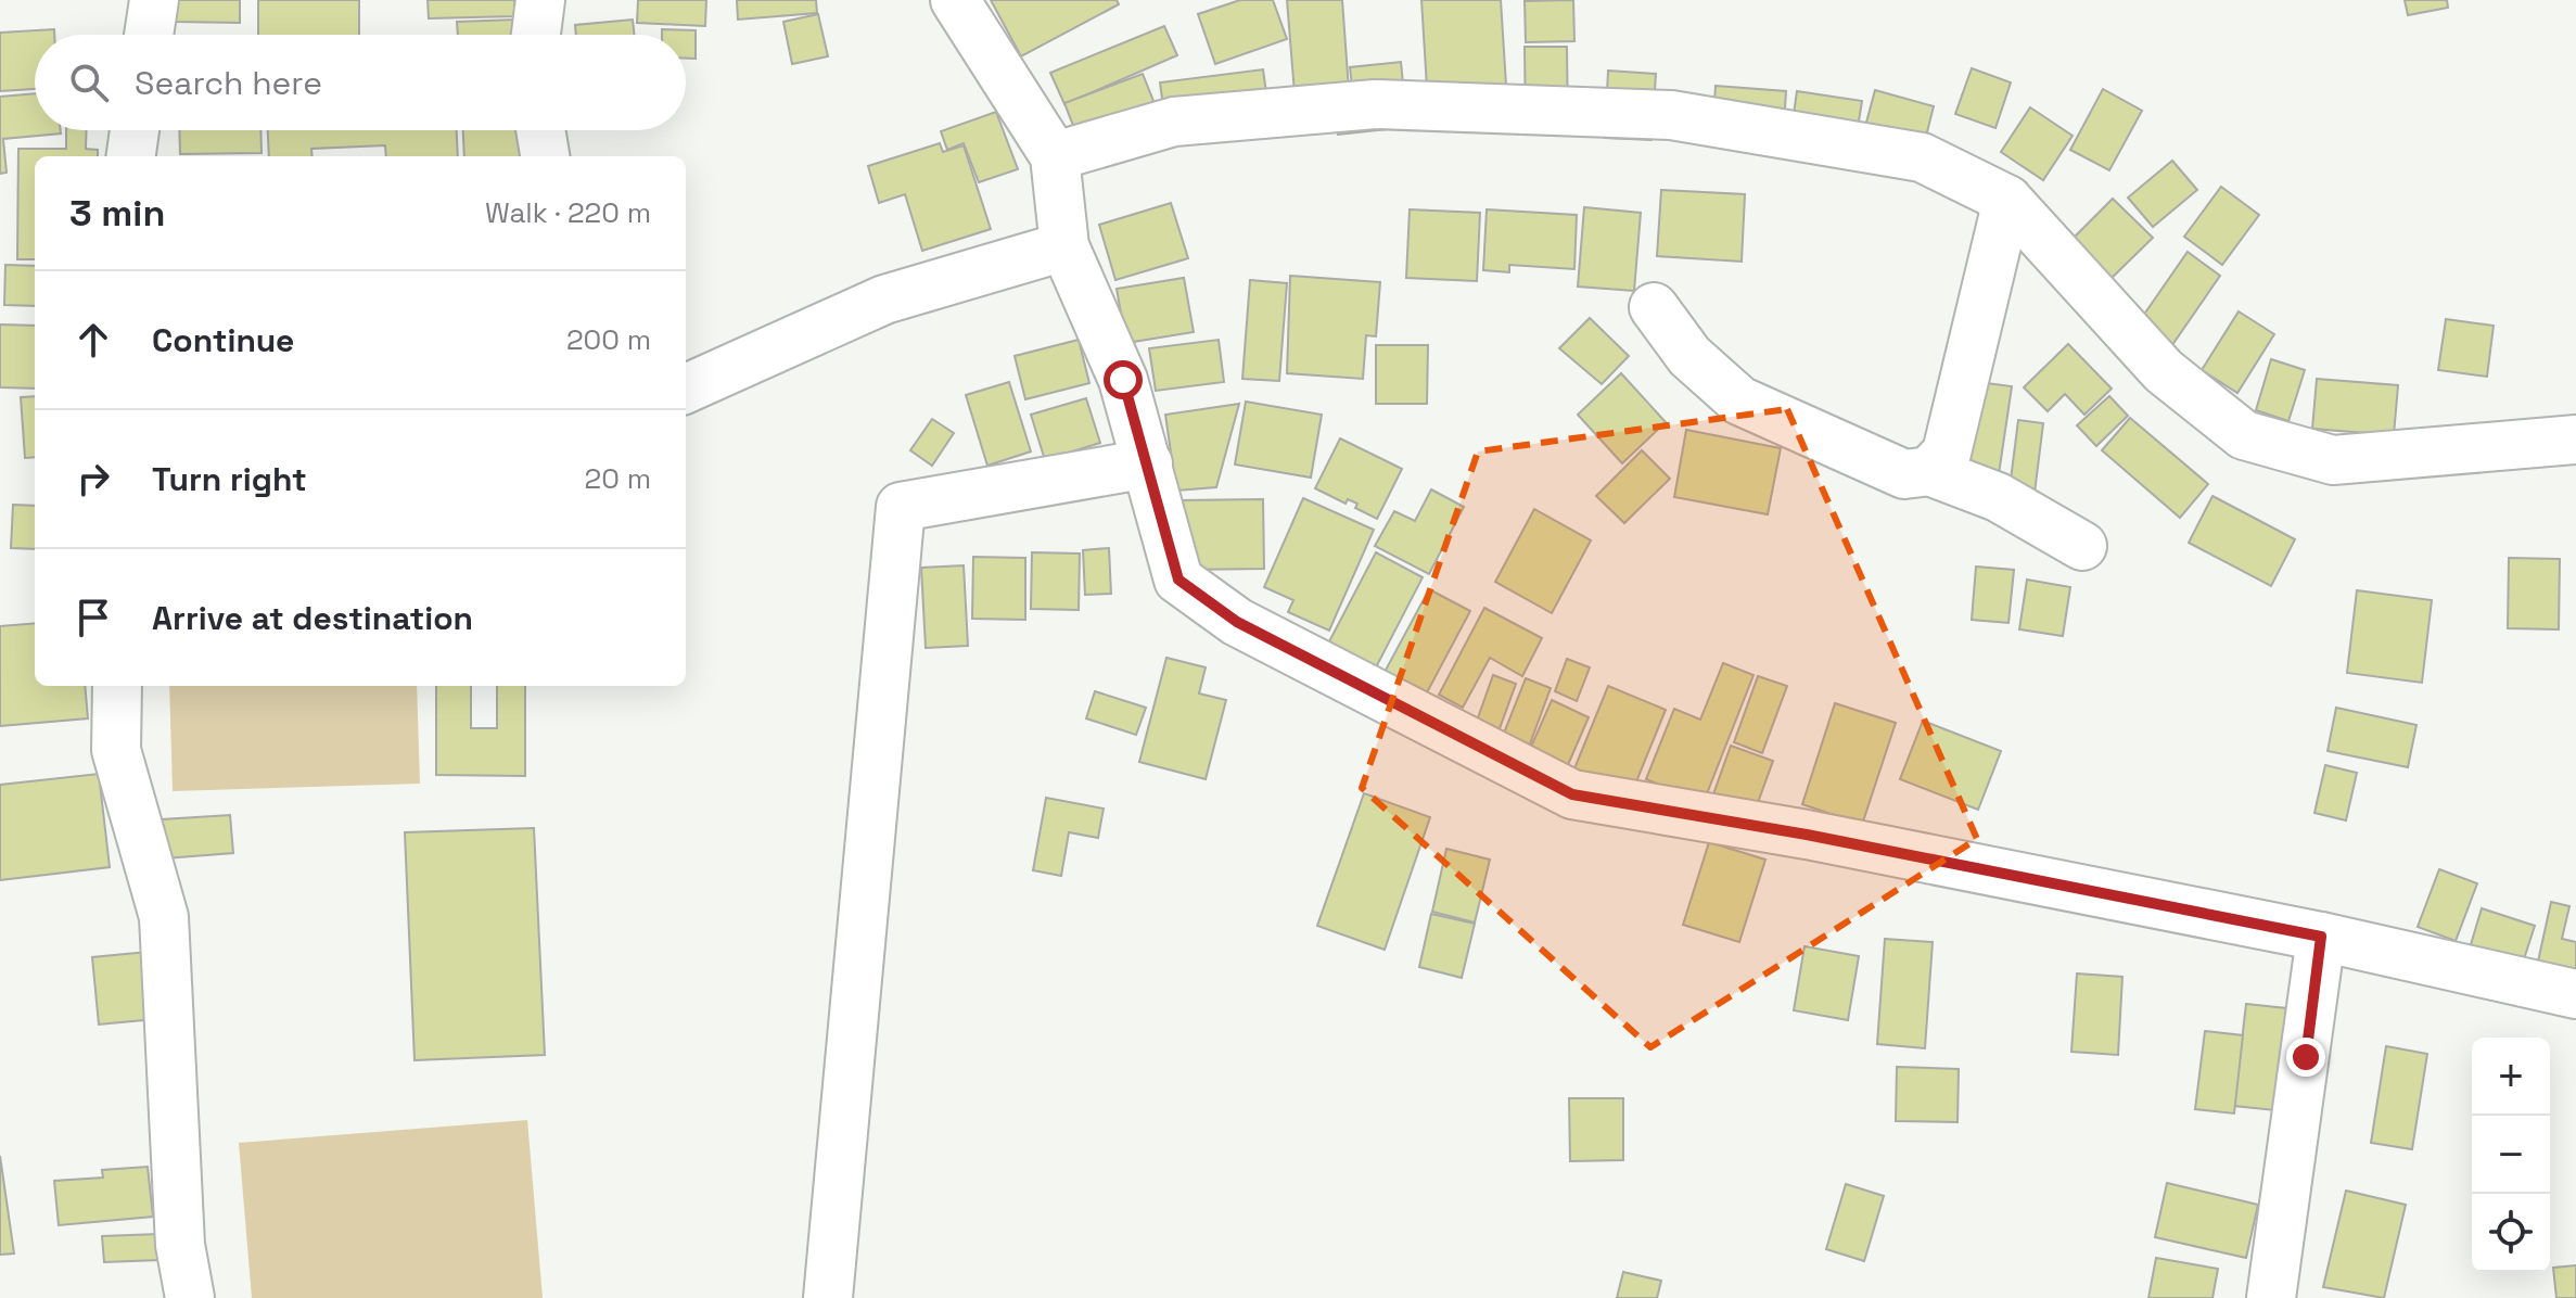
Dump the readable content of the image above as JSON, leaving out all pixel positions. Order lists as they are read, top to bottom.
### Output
{
  "page": {
    "search": "Search here",
    "heading": ["3 min", "Walk · 220 m"],
    "list": [
      ["Continue", "200 m"],
      ["Turn right", "20 m"],
      "Arrive at destination"
    ],
    "map_buttons": ["+", "−"]
  }
}
